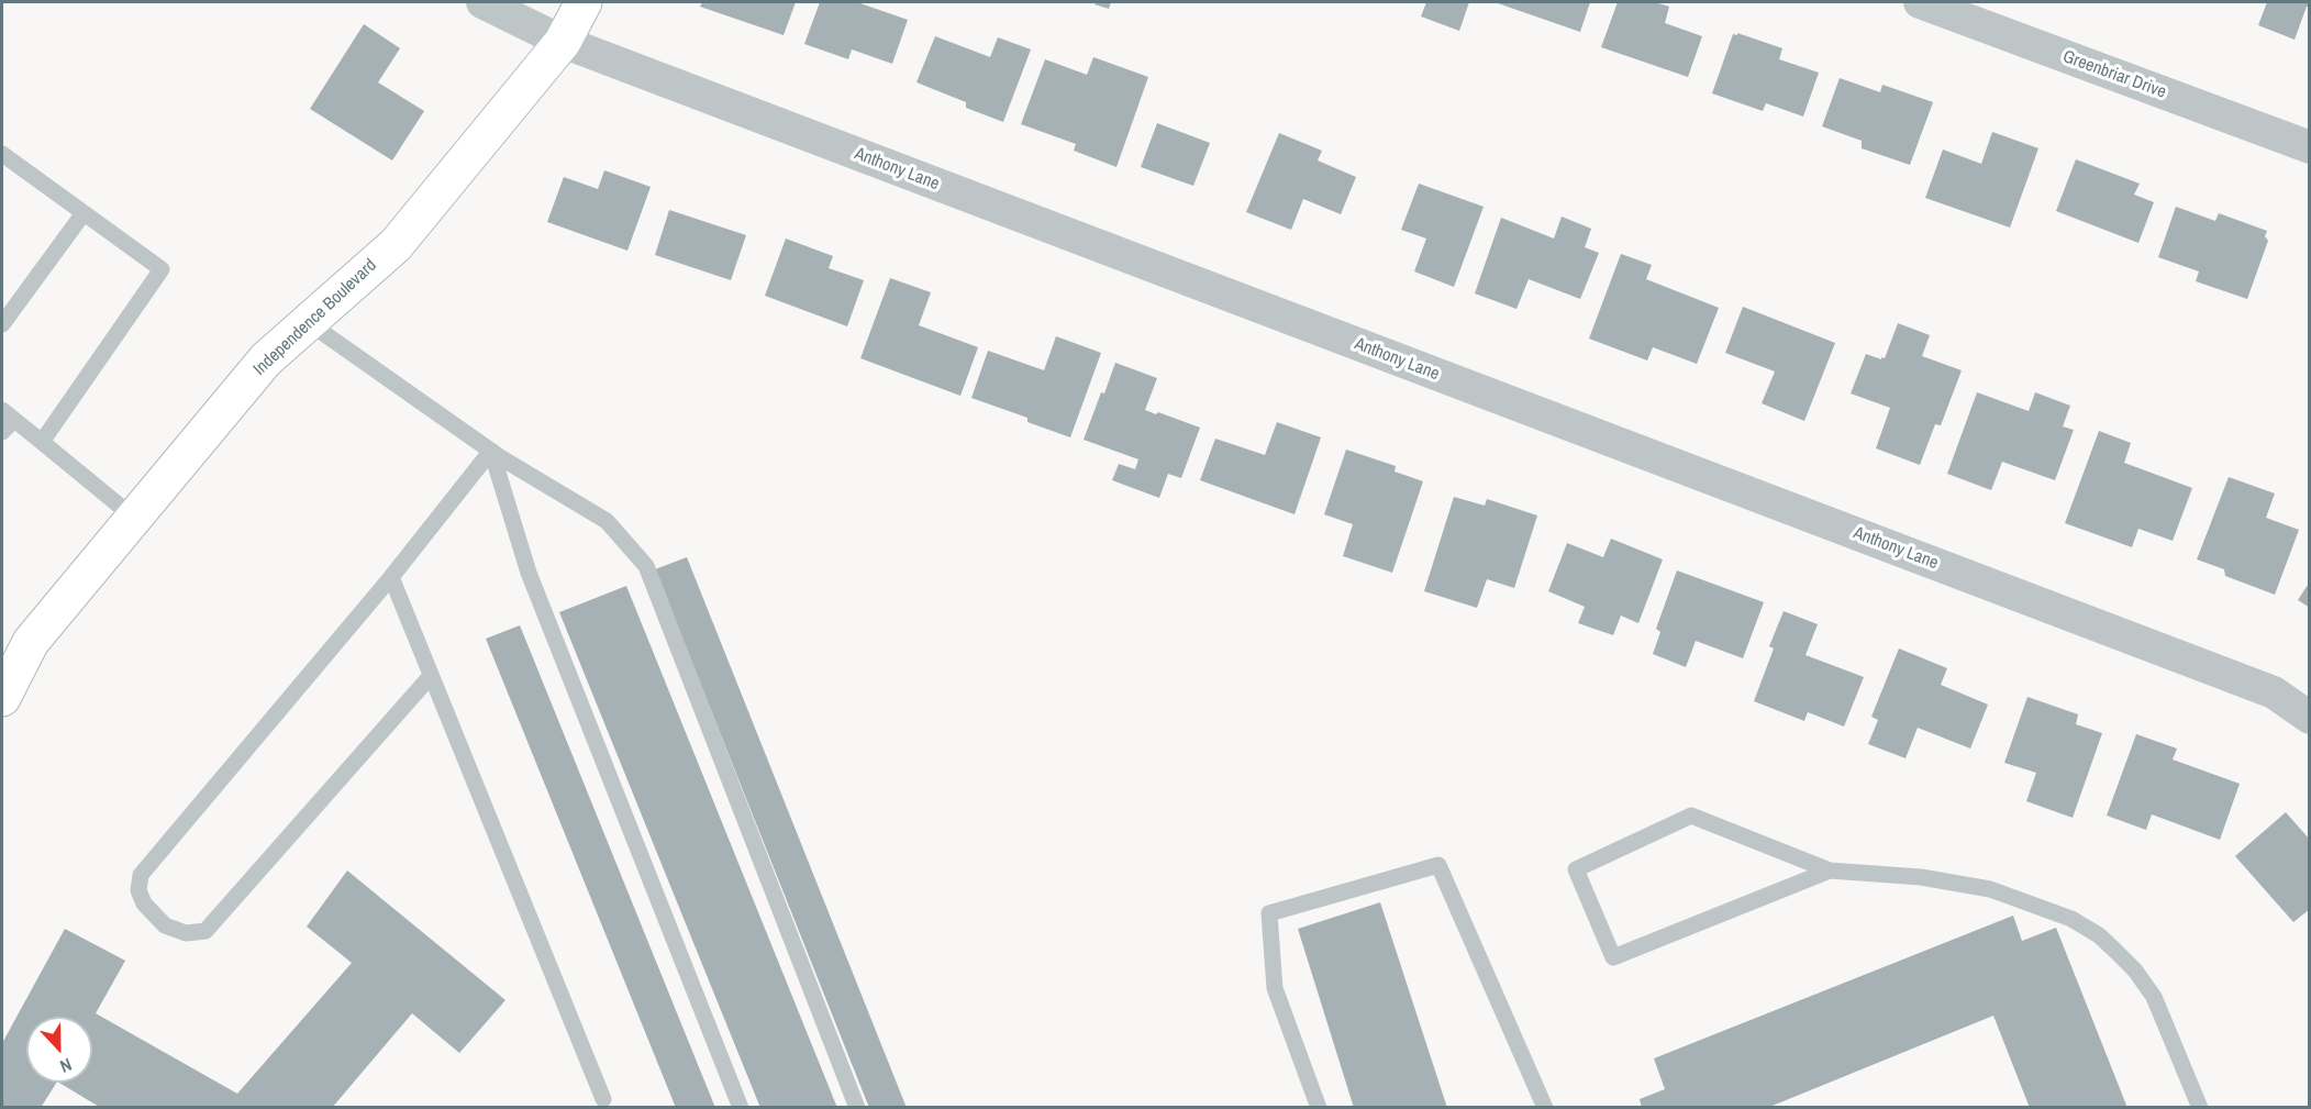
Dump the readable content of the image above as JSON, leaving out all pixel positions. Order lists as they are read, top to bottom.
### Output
{
  "streets": {
    "street": ["Greenbriar Drive", "Anthony Lane", "Independence Boulevard"]
  },
  "crossings": [
    ["Anthony Lane", "Independence Boulevard"]
  ],
  "north": "bottom"
}
